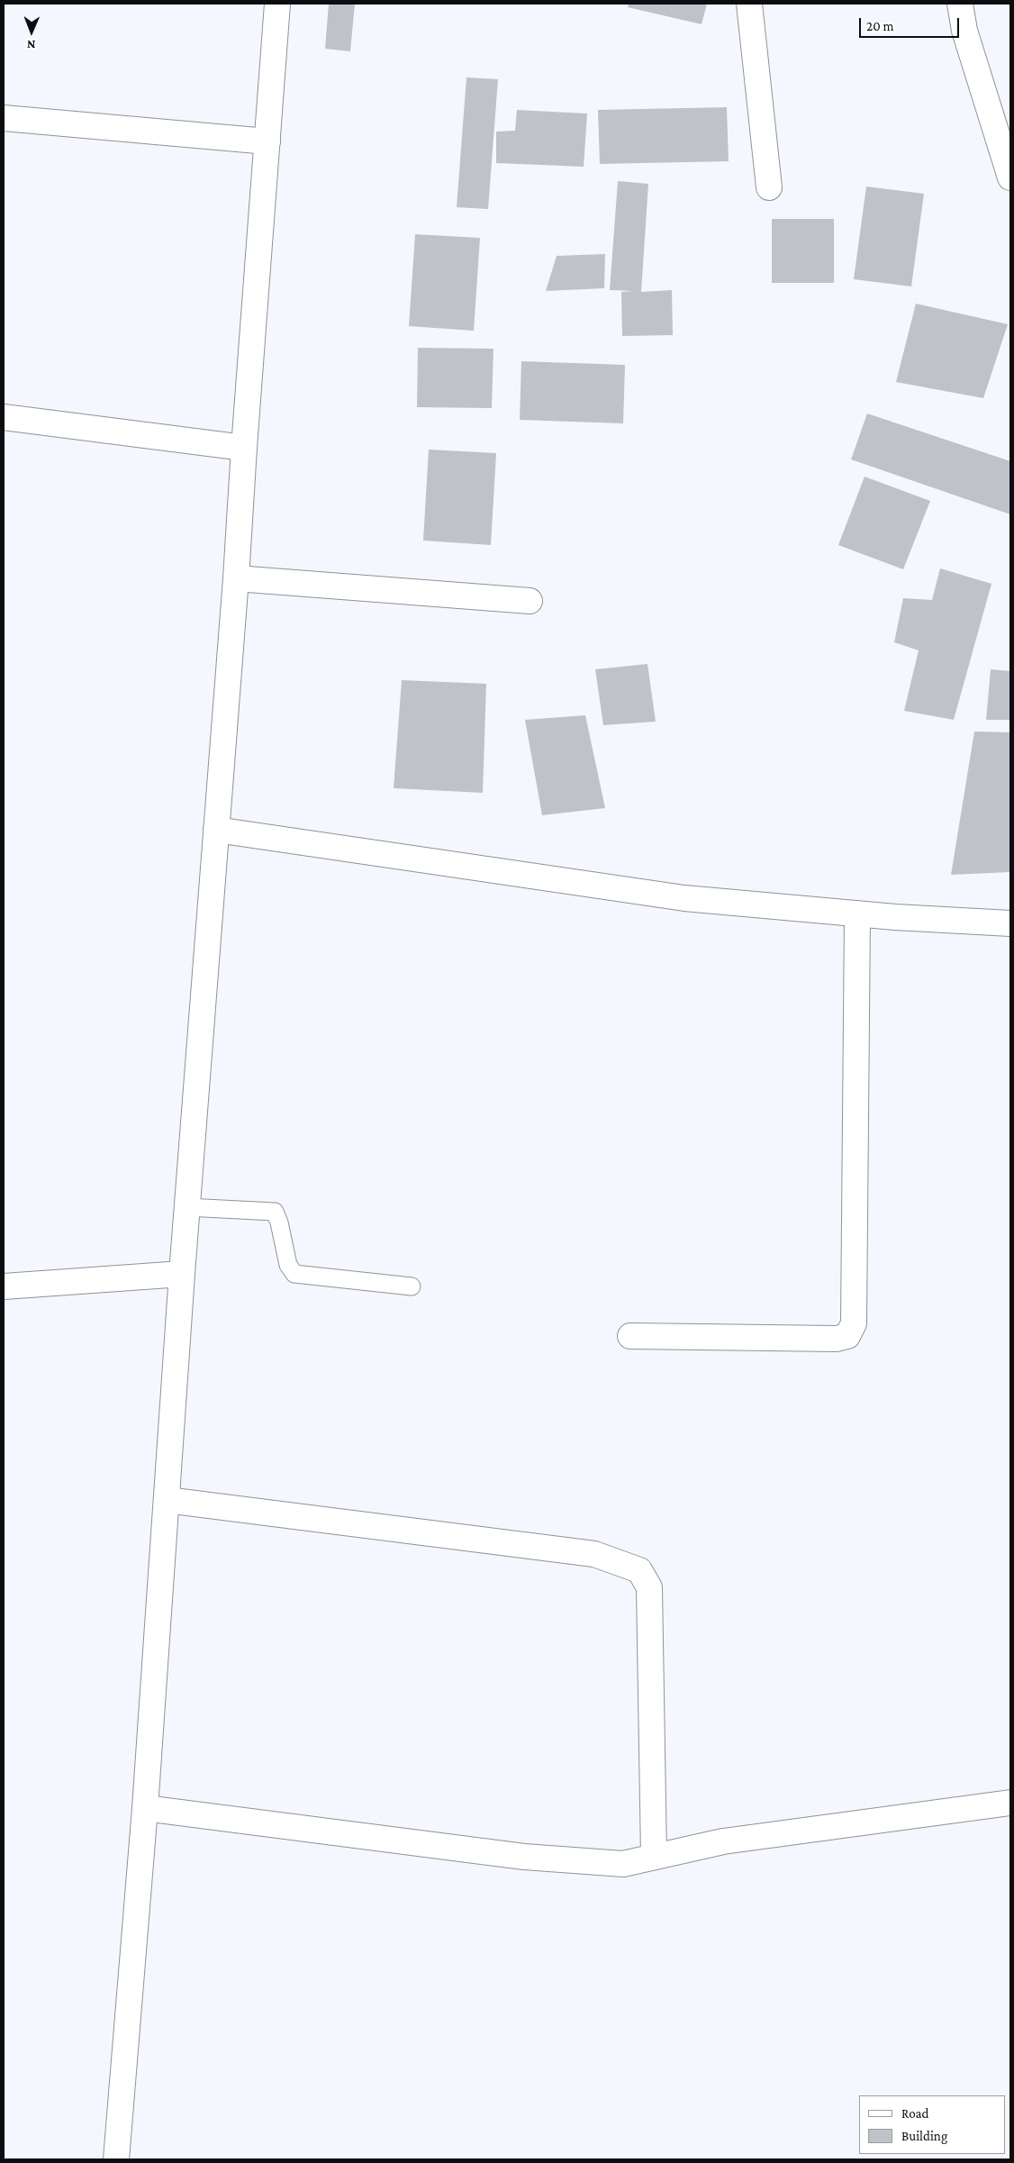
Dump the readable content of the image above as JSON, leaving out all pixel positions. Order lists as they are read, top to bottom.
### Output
{
  "legend": ["Road", "Building"],
  "scale_bar": "20 m",
  "north": "bottom"
}
